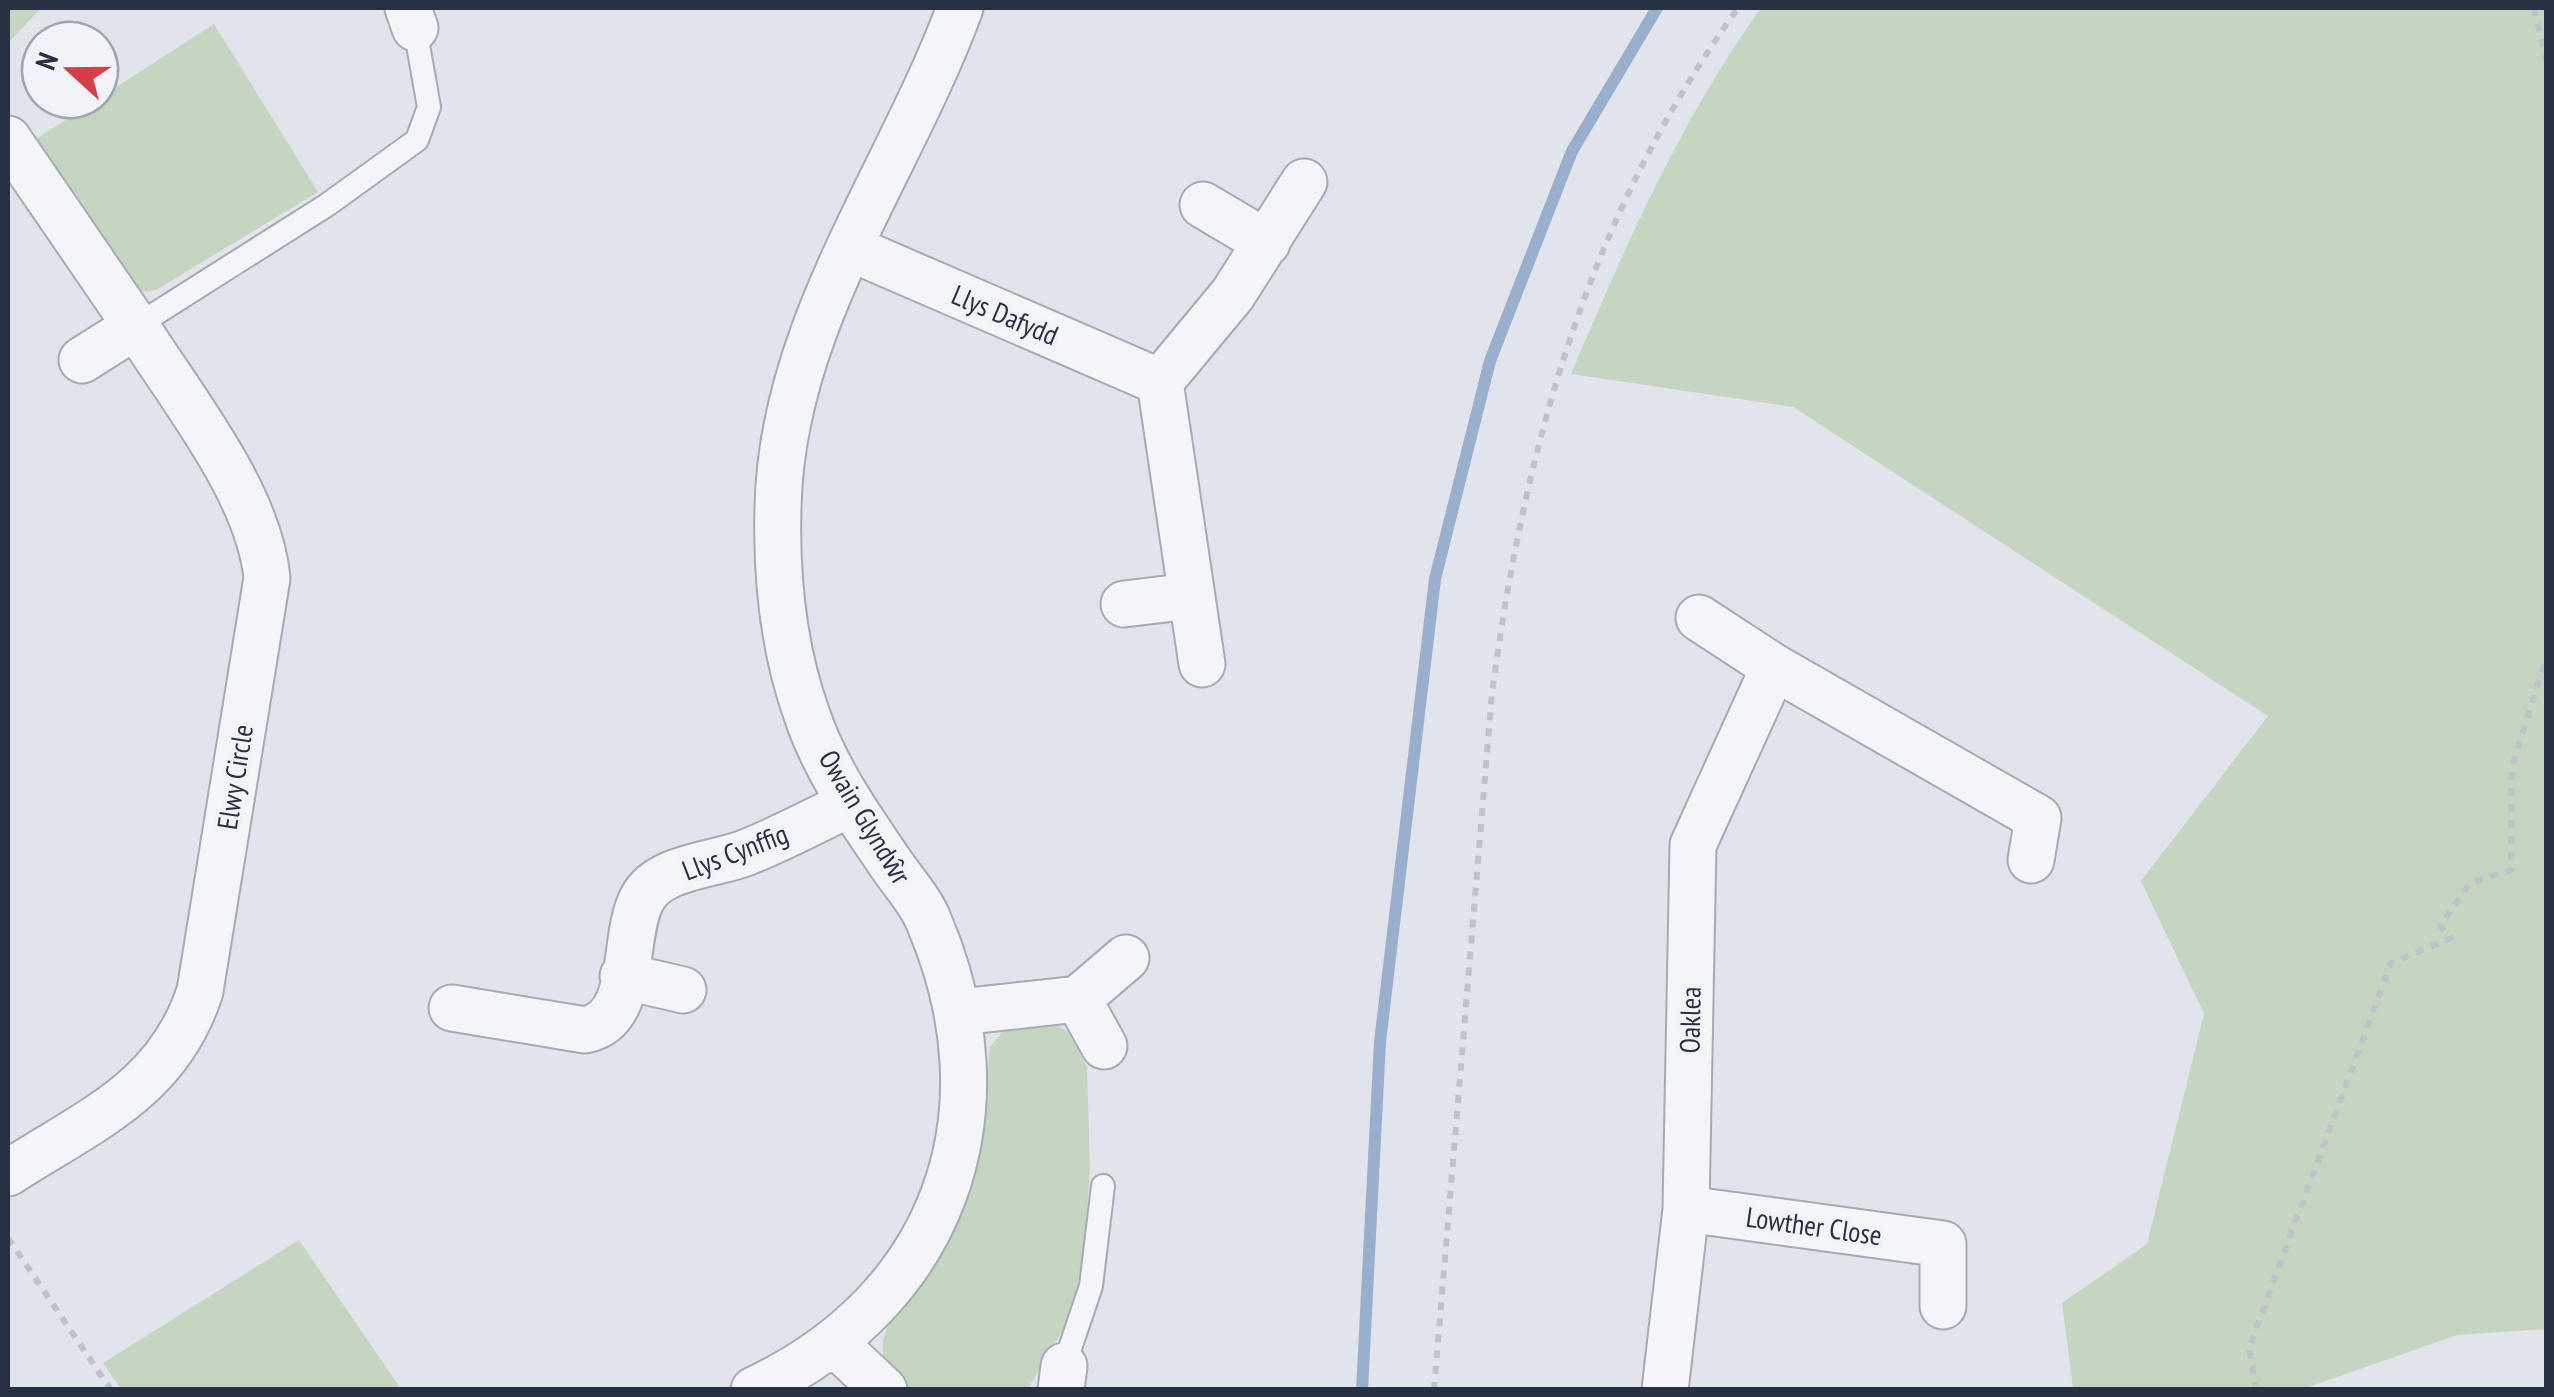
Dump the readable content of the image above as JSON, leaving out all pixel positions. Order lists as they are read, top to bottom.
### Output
{
  "streets": {
    "street": [
      "Llys Dafydd",
      "Elwy Circle",
      "Owain Glyndŵr",
      "Llys Cynffig",
      "Oaklea",
      "Lowther Close"
    ]
  },
  "crossings": [
    ["Llys Dafydd", "Owain Glyndŵr"],
    ["Owain Glyndŵr", "Llys Cynffig"],
    ["Oaklea", "Lowther Close"]
  ],
  "north": "left"
}
